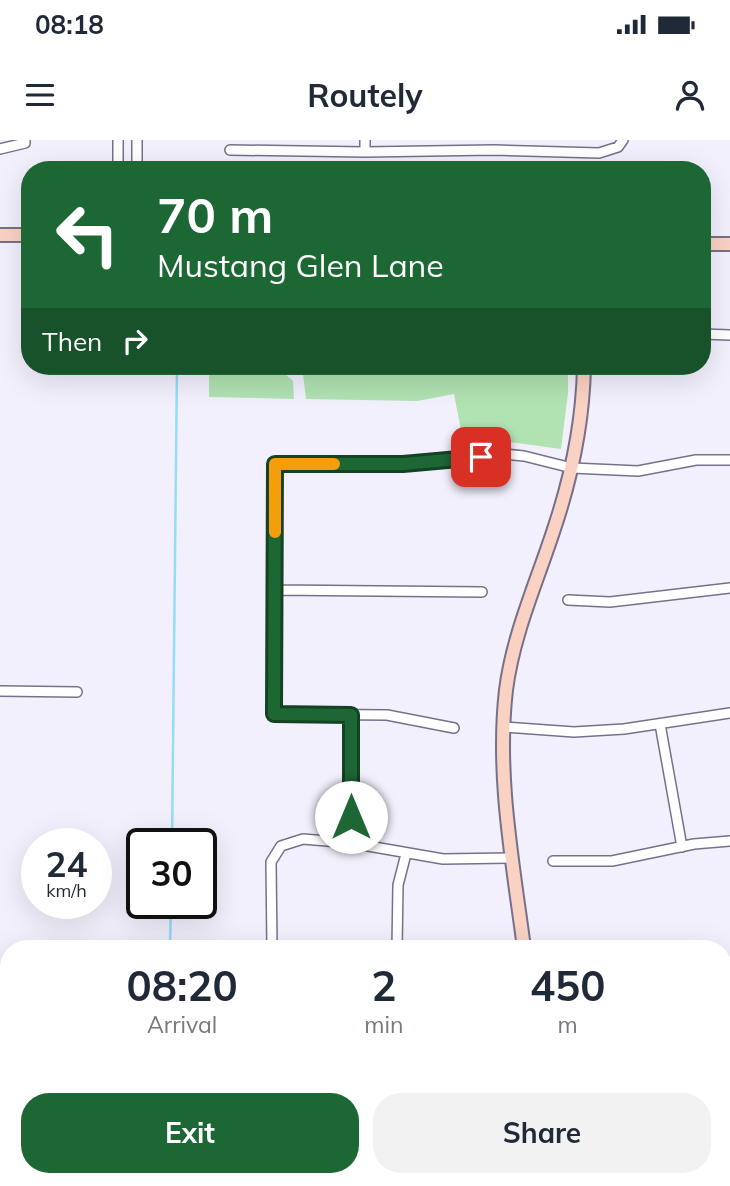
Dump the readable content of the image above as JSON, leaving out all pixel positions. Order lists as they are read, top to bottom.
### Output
{
  "page": {
    "status": "08:18",
    "header": "Routely",
    "turn": ["70 m", "Mustang Glen Lane"],
    "then": "Then",
    "speed": "24 km/h",
    "limit": "30",
    "eta": [
      "08:20",
      "Arrival",
      "2",
      "min",
      "450",
      "m"
    ],
    "buttons": ["Exit", "Share"]
  }
}
